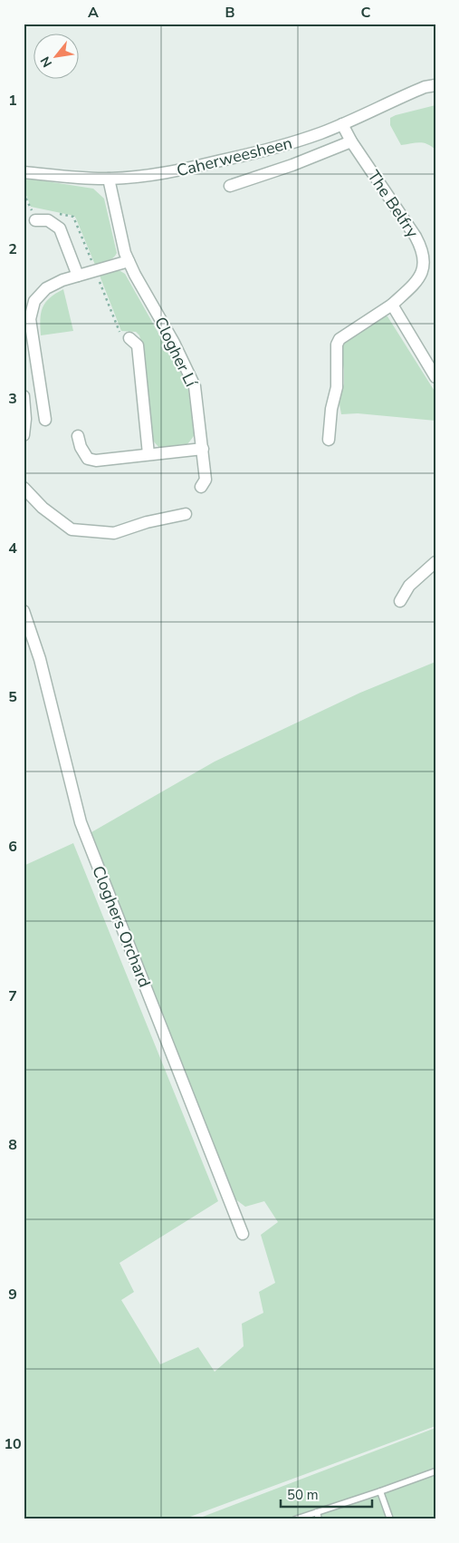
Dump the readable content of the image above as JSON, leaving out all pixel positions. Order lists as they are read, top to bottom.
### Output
{
  "streets": {
    "street": [
      "Caherweesheen",
      "The Belfry",
      "Clogher Lí",
      "Cloghers Orchard"
    ]
  },
  "crossings": [
    ["Caherweesheen", "The Belfry"],
    ["Caherweesheen", "Clogher Lí"]
  ],
  "scale_bar": "50 m",
  "north": "bottom left",
  "grid": {
    "columns": ["A", "B", "C"],
    "rows": [
      "1",
      "2",
      "3",
      "4",
      "5",
      "6",
      "7",
      "8",
      "9",
      "10"
    ]
  }
}
